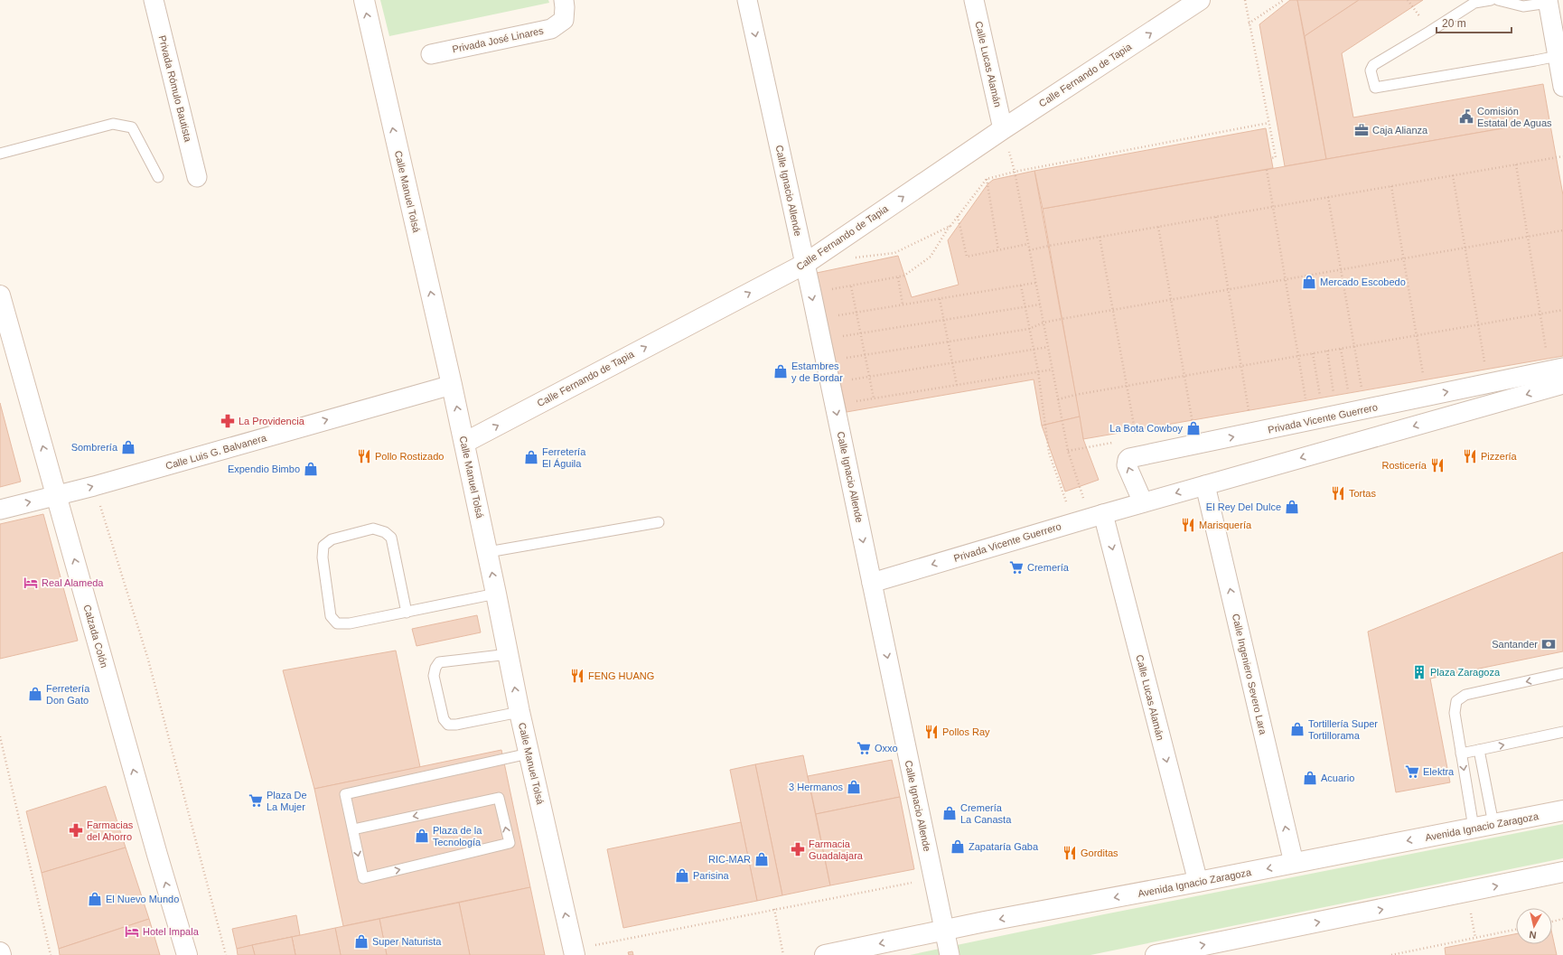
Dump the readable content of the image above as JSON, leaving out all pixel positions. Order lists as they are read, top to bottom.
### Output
{
  "streets": {
    "street": [
      "Privada José Linares",
      "Calle Lucas Alamán",
      "Calle Fernando de Tapia",
      "Privada Rómulo Bautista",
      "Calle Ignacio Allende",
      "Calle Manuel Tolsá",
      "Privada Vicente Guerrero",
      "Calle Luis G. Balvanera",
      "Calzada Colón",
      "Calle Ingeniero Severo Lara",
      "Avenida Ignacio Zaragoza"
    ]
  },
  "crossings": [
    ["Calle Lucas Alamán", "Calle Fernando de Tapia"],
    ["Calle Lucas Alamán", "Privada Vicente Guerrero"],
    ["Calle Lucas Alamán", "Avenida Ignacio Zaragoza"],
    ["Calle Fernando de Tapia", "Calle Ignacio Allende"],
    ["Calle Fernando de Tapia", "Calle Manuel Tolsá"],
    ["Calle Ignacio Allende", "Privada Vicente Guerrero"],
    ["Calle Ignacio Allende", "Avenida Ignacio Zaragoza"],
    ["Calle Manuel Tolsá", "Calle Luis G. Balvanera"],
    ["Privada Vicente Guerrero", "Calle Ingeniero Severo Lara"],
    ["Calle Luis G. Balvanera", "Calzada Colón"],
    ["Calle Ingeniero Severo Lara", "Avenida Ignacio Zaragoza"]
  ],
  "one_way": [
    "Calle Lucas Alamán",
    "Calle Fernando de Tapia",
    "Calle Ignacio Allende",
    "Calle Manuel Tolsá",
    "Calle Luis G. Balvanera",
    "Calzada Colón",
    "Calle Ingeniero Severo Lara"
  ],
  "places": {
    "public building": ["Comisión Estatal de Aguas"],
    "office": ["Caja Alianza"],
    "shop": [
      "Mercado Escobedo",
      "Estambres y de Bordar",
      "La Bota Cowboy",
      "Sombrería",
      "Ferretería El Águila",
      "Expendio Bimbo",
      "El Rey Del Dulce",
      "Ferretería Don Gato",
      "Tortillería Super Tortillorama",
      "Acuario",
      "3 Hermanos",
      "Cremería La Canasta",
      "Plaza de la Tecnología",
      "Zapataría Gaba",
      "RIC-MAR",
      "Parisina",
      "El Nuevo Mundo",
      "Super Naturista"
    ],
    "pharmacy": ["La Providencia", "Farmacias del Ahorro", "Farmacia Guadalajara"],
    "restaurant": [
      "Pollo Rostizado",
      "Pizzería",
      "Rosticería",
      "Tortas",
      "Marisquería",
      "FENG HUANG",
      "Pollos Ray",
      "Gorditas"
    ],
    "supermarket": [
      "Cremería",
      "Oxxo",
      "Elektra",
      "Plaza De La Mujer"
    ],
    "hotel": ["Real Alameda", "Hotel Impala"],
    "bank": ["Santander"],
    "building": ["Plaza Zaragoza"]
  },
  "scale_bar": "20 m",
  "north": "bottom"
}
